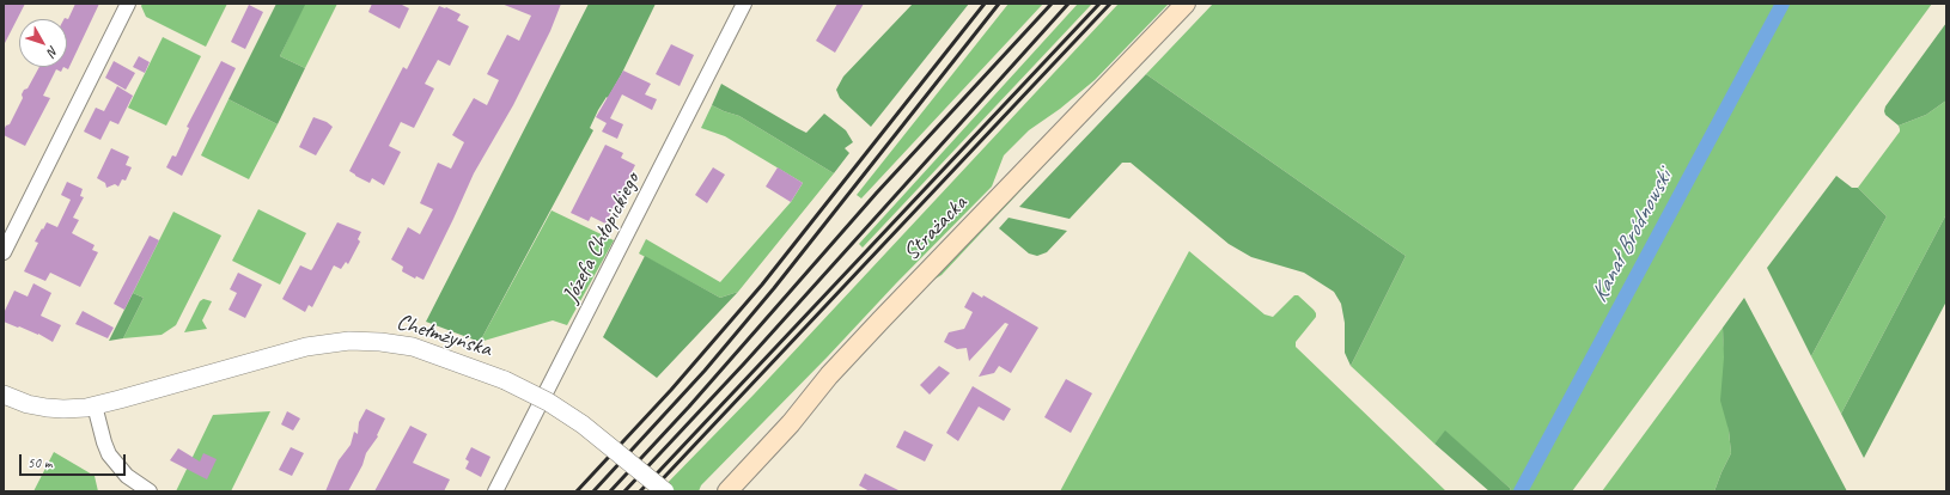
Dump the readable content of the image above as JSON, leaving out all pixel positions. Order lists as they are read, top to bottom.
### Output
{
  "streets": {
    "main road": ["Strażacka"],
    "street": ["Józefa Chłopickiego", "Chełmżyńska"]
  },
  "water": ["Kanał Bródnowski"],
  "scale_bar": "50 m",
  "north": "bottom right"
}
